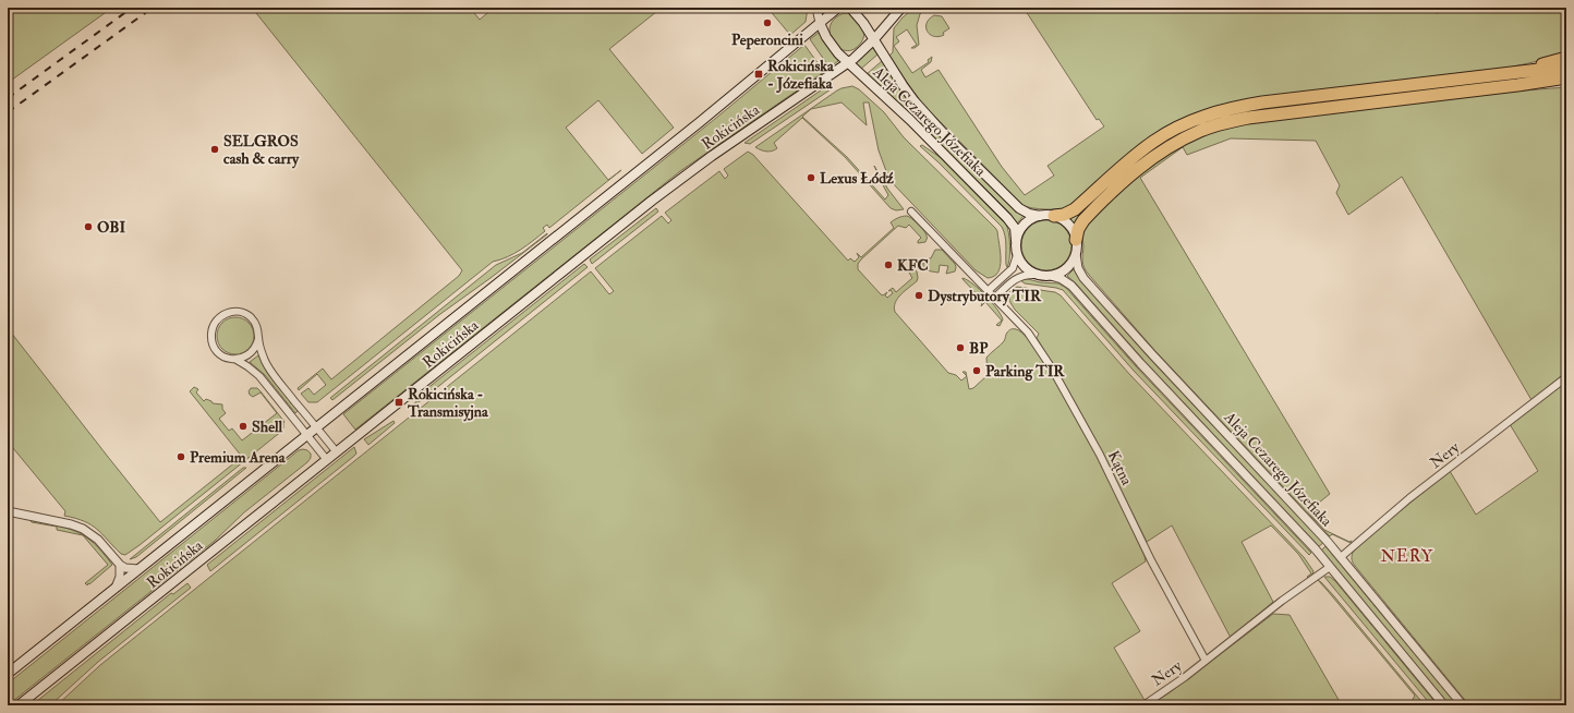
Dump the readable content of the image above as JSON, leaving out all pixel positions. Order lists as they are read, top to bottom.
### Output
{
  "streets": {
    "main road": ["Aleja Cezarego Józefiaka", "Rokicińska"],
    "street": ["Nery", "Kątna"]
  },
  "crossings": [
    ["Aleja Cezarego Józefiaka", "Rokicińska"],
    ["Aleja Cezarego Józefiaka", "Nery"],
    ["Nery", "Kątna"]
  ],
  "districts": ["NERY"],
  "places": {
    "other": [
      "Peperoncini",
      "SELGROS cash & carry",
      "Lexus Łódź",
      "OBI",
      "KFC",
      "Dystrybutory TIR",
      "BP",
      "Parking TIR",
      "Shell",
      "Premium Arena"
    ],
    "transit": ["Rokicińska - Józefiaka", "Rokicińska - Transmisyjna"]
  }
}
